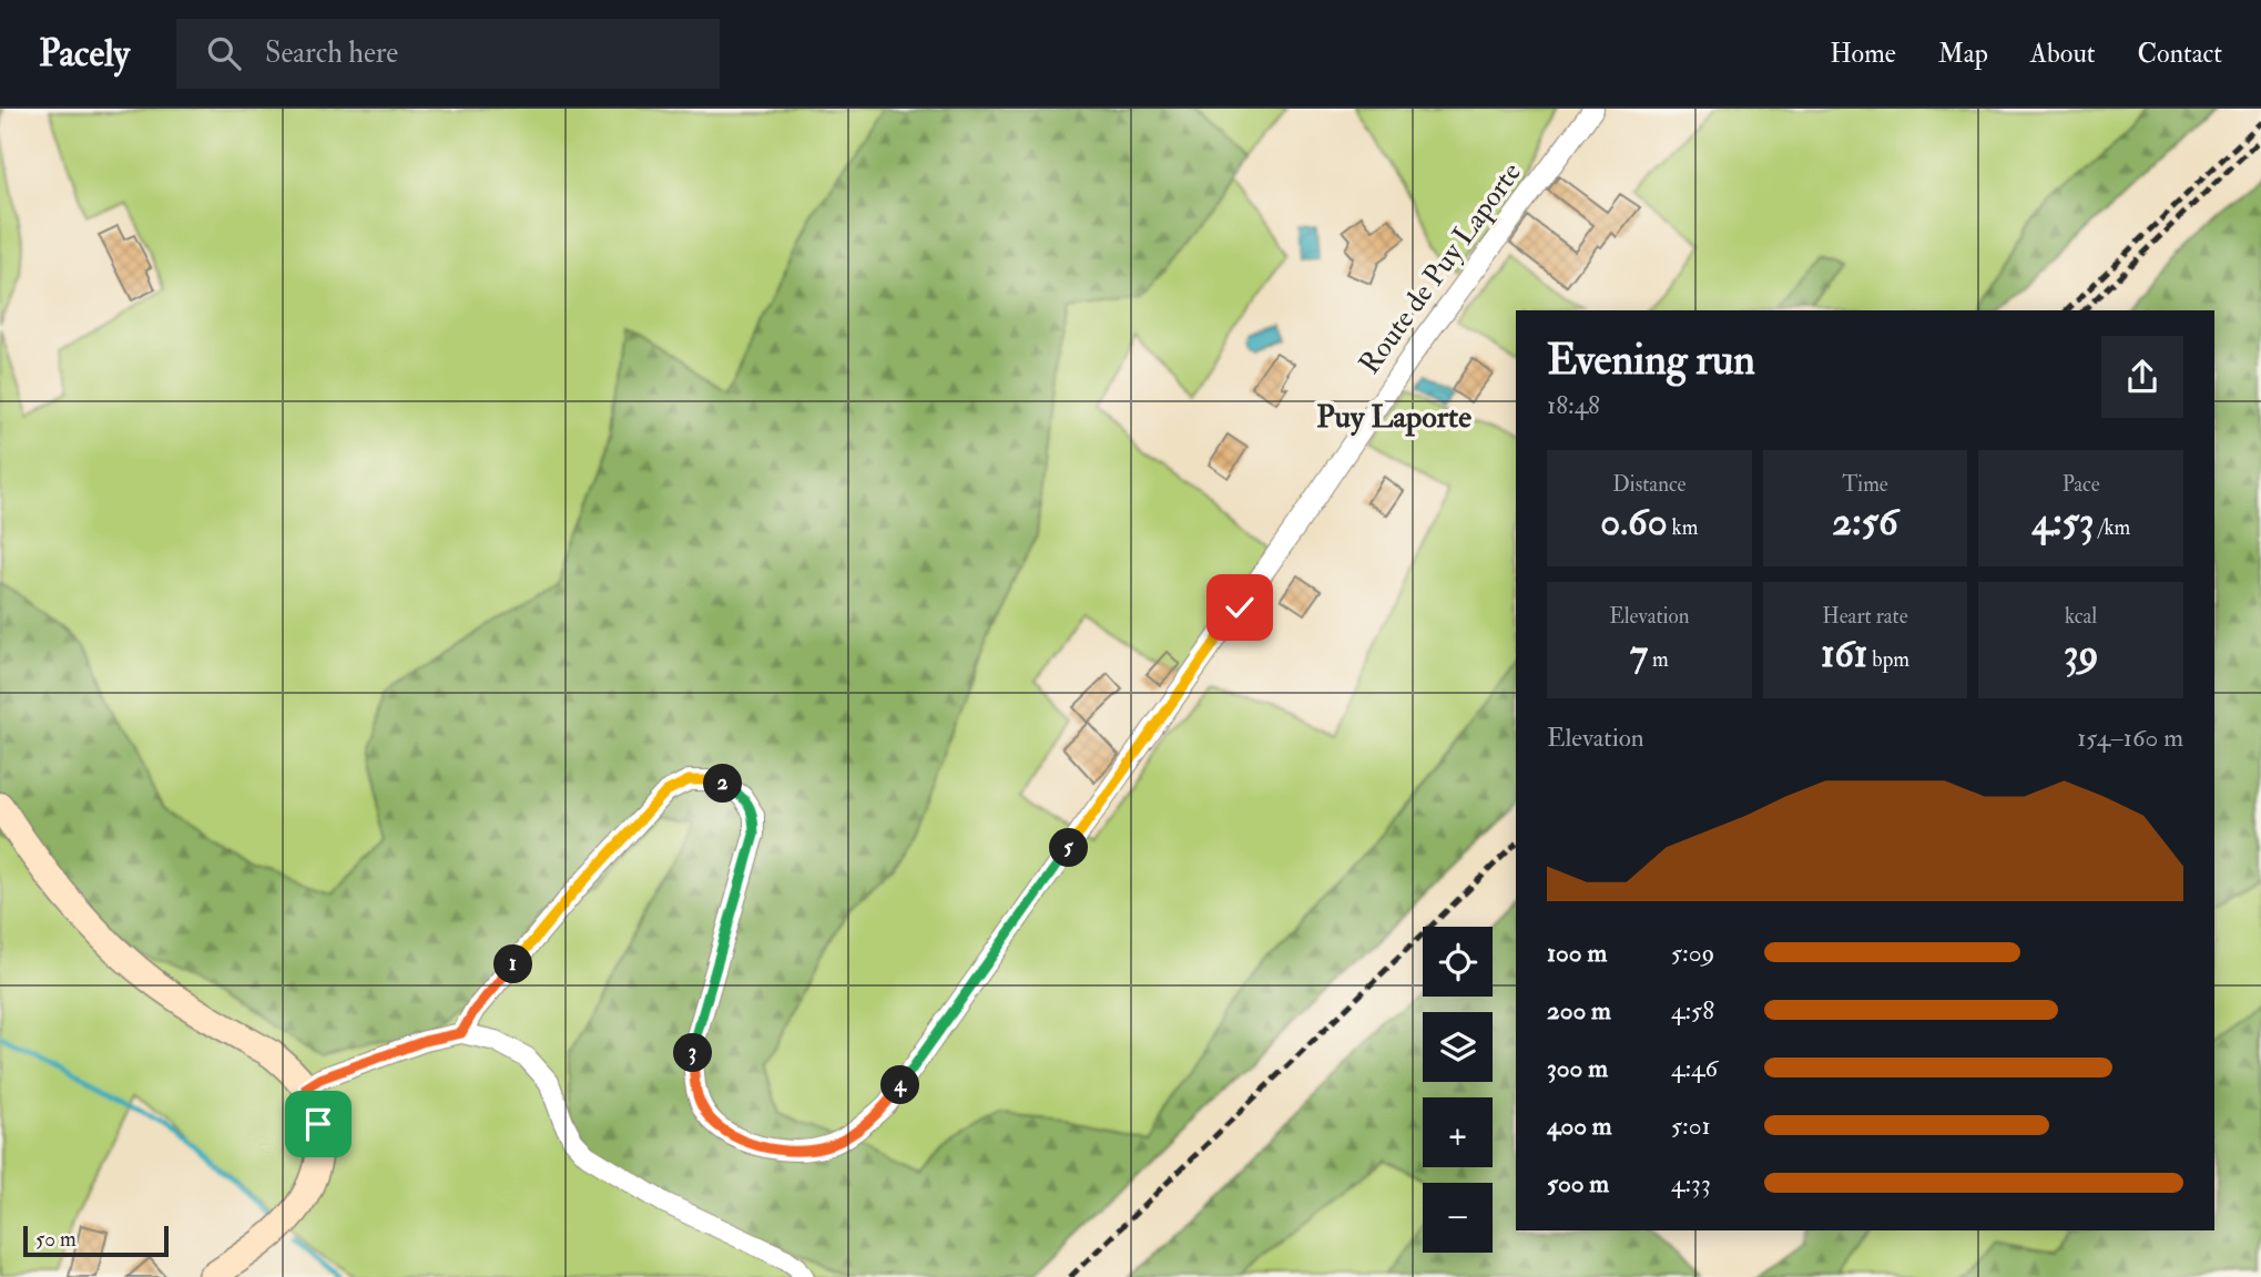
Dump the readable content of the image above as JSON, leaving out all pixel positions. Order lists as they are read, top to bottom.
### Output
{
  "streets": {
    "street": ["Route de Puy Laporte"]
  },
  "districts": ["Puy Laporte"],
  "scale_bar": "50 m",
  "page": {
    "header": "Pacely",
    "search": "Search here",
    "nav": [
      "Home",
      "Map",
      "About",
      "Contact"
    ],
    "heading": ["Evening run", "18:48"],
    "stats": [
      ["Distance", "0.60 km"],
      ["Time", "2:56"],
      ["Pace", "4:53 /km"],
      ["Elevation", "7 m"],
      ["Heart rate", "161 bpm"],
      ["kcal", "39"]
    ],
    "chart": ["Elevation", "154–160 m"],
    "pins": [
      "2",
      "5",
      "1",
      "3",
      "4"
    ],
    "list": [
      {
        "name": "100 m",
        "note": "5:09"
      },
      {
        "name": "200 m",
        "note": "4:58"
      },
      {
        "name": "300 m",
        "note": "4:46"
      },
      {
        "name": "400 m",
        "note": "5:01"
      },
      {
        "name": "500 m",
        "note": "4:33"
      }
    ],
    "map_buttons": ["+", "−"],
    "scale": "50 m"
  }
}
